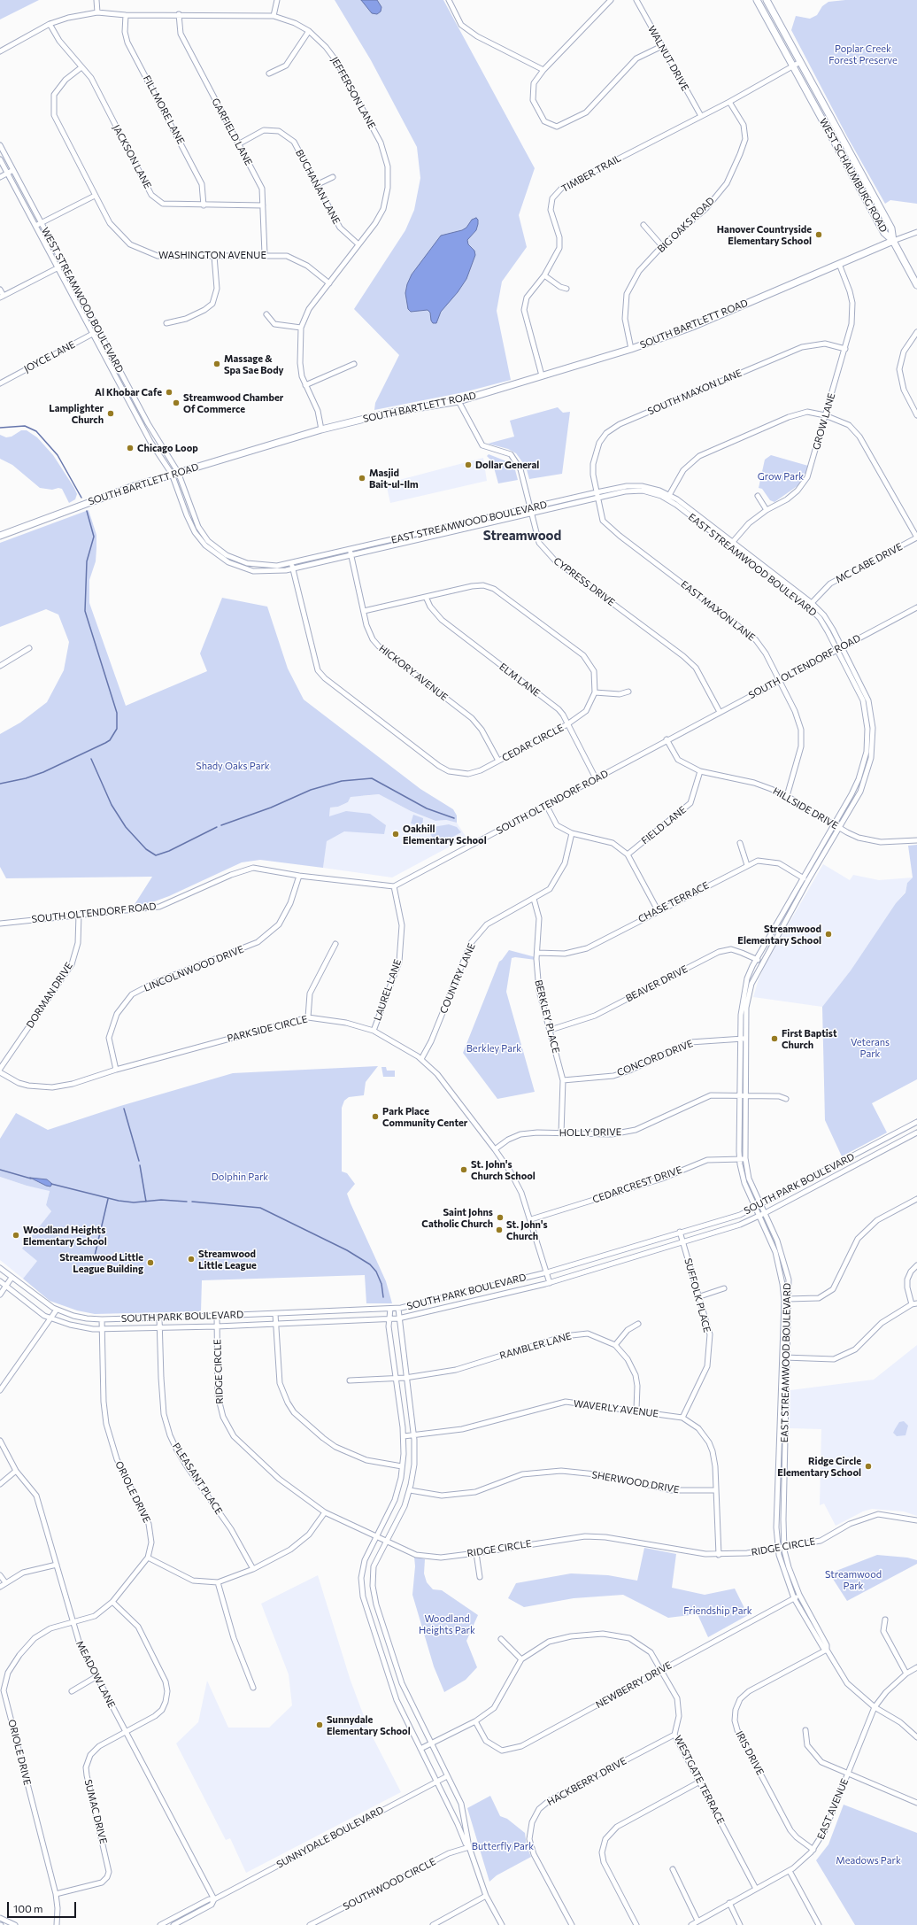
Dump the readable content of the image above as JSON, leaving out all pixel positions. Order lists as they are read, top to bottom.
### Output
{
  "streets": {
    "main road": ["WEST SCHAUMBURG ROAD", "SOUTH BARTLETT ROAD"],
    "street": [
      "WALNUT DRIVE",
      "JEFFERSON LANE",
      "FILLMORE LANE",
      "GARFIELD LANE",
      "JACKSON LANE",
      "TIMBER TRAIL",
      "BUCHANAN LANE",
      "BIG OAKS ROAD",
      "WASHINGTON AVENUE",
      "WEST STREAMWOOD BOULEVARD",
      "JOYCE LANE",
      "SOUTH MAXON LANE",
      "GROW LANE",
      "EAST STREAMWOOD BOULEVARD",
      "MC CABE DRIVE",
      "CYPRESS DRIVE",
      "EAST MAXON LANE",
      "SOUTH OLTENDORF ROAD",
      "HICKORY AVENUE",
      "ELM LANE",
      "CEDAR CIRCLE",
      "HILLSIDE DRIVE",
      "FIELD LANE",
      "CHASE TERRACE",
      "LINCOLNWOOD DRIVE",
      "COUNTRY LANE",
      "BEAVER DRIVE",
      "LAUREL LANE",
      "DORMAN DRIVE",
      "BERKLEY PLACE",
      "PARKSIDE CIRCLE",
      "CONCORD DRIVE",
      "HOLLY DRIVE",
      "SOUTH PARK BOULEVARD",
      "CEDARCREST DRIVE",
      "SUFFOLK PLACE",
      "RAMBLER LANE",
      "RIDGE CIRCLE",
      "WAVERLY AVENUE",
      "PLEASANT PLACE",
      "SHERWOOD DRIVE",
      "ORIOLE DRIVE",
      "MEADOW LANE",
      "NEWBERRY DRIVE",
      "IRIS DRIVE",
      "WESTGATE TERRACE",
      "HACKBERRY DRIVE",
      "EAST AVENUE",
      "SUMAC DRIVE",
      "SUNNYDALE BOULEVARD",
      "SOUTHWOOD CIRCLE"
    ]
  },
  "crossings": [
    ["WALNUT DRIVE", "TIMBER TRAIL"],
    ["JEFFERSON LANE", "FILLMORE LANE"],
    ["JEFFERSON LANE", "GARFIELD LANE"],
    ["JEFFERSON LANE", "JACKSON LANE"],
    ["JEFFERSON LANE", "BUCHANAN LANE"],
    ["JEFFERSON LANE", "WASHINGTON AVENUE"],
    ["JEFFERSON LANE", "SOUTH BARTLETT ROAD"],
    ["FILLMORE LANE", "JACKSON LANE"],
    ["GARFIELD LANE", "JACKSON LANE"],
    ["GARFIELD LANE", "BUCHANAN LANE"],
    ["GARFIELD LANE", "WASHINGTON AVENUE"],
    ["JACKSON LANE", "WASHINGTON AVENUE"],
    ["TIMBER TRAIL", "WEST SCHAUMBURG ROAD"],
    ["TIMBER TRAIL", "BIG OAKS ROAD"],
    ["TIMBER TRAIL", "SOUTH BARTLETT ROAD"],
    ["WEST SCHAUMBURG ROAD", "SOUTH BARTLETT ROAD"],
    ["BIG OAKS ROAD", "SOUTH BARTLETT ROAD"],
    ["WEST STREAMWOOD BOULEVARD", "SOUTH BARTLETT ROAD"],
    ["WEST STREAMWOOD BOULEVARD", "JOYCE LANE"],
    ["WEST STREAMWOOD BOULEVARD", "EAST STREAMWOOD BOULEVARD"],
    ["SOUTH BARTLETT ROAD", "GROW LANE"],
    ["SOUTH BARTLETT ROAD", "EAST STREAMWOOD BOULEVARD"],
    ["SOUTH BARTLETT ROAD", "CYPRESS DRIVE"],
    ["SOUTH MAXON LANE", "GROW LANE"],
    ["SOUTH MAXON LANE", "EAST STREAMWOOD BOULEVARD"],
    ["SOUTH MAXON LANE", "EAST MAXON LANE"],
    ["GROW LANE", "EAST STREAMWOOD BOULEVARD"],
    ["EAST STREAMWOOD BOULEVARD", "MC CABE DRIVE"],
    ["EAST STREAMWOOD BOULEVARD", "CYPRESS DRIVE"],
    ["EAST STREAMWOOD BOULEVARD", "EAST MAXON LANE"],
    ["EAST STREAMWOOD BOULEVARD", "SOUTH OLTENDORF ROAD"],
    ["EAST STREAMWOOD BOULEVARD", "HICKORY AVENUE"],
    ["EAST STREAMWOOD BOULEVARD", "CEDAR CIRCLE"],
    ["EAST STREAMWOOD BOULEVARD", "HILLSIDE DRIVE"],
    ["EAST STREAMWOOD BOULEVARD", "CHASE TERRACE"],
    ["EAST STREAMWOOD BOULEVARD", "BEAVER DRIVE"],
    ["EAST STREAMWOOD BOULEVARD", "CONCORD DRIVE"],
    ["EAST STREAMWOOD BOULEVARD", "HOLLY DRIVE"],
    ["EAST STREAMWOOD BOULEVARD", "SOUTH PARK BOULEVARD"],
    ["EAST STREAMWOOD BOULEVARD", "CEDARCREST DRIVE"],
    ["EAST STREAMWOOD BOULEVARD", "RIDGE CIRCLE"],
    ["EAST STREAMWOOD BOULEVARD", "NEWBERRY DRIVE"],
    ["EAST STREAMWOOD BOULEVARD", "IRIS DRIVE"],
    ["CYPRESS DRIVE", "SOUTH OLTENDORF ROAD"],
    ["EAST MAXON LANE", "SOUTH OLTENDORF ROAD"],
    ["EAST MAXON LANE", "HILLSIDE DRIVE"],
    ["SOUTH OLTENDORF ROAD", "ELM LANE"],
    ["SOUTH OLTENDORF ROAD", "HILLSIDE DRIVE"],
    ["SOUTH OLTENDORF ROAD", "LINCOLNWOOD DRIVE"],
    ["SOUTH OLTENDORF ROAD", "LAUREL LANE"],
    ["SOUTH OLTENDORF ROAD", "DORMAN DRIVE"],
    ["HICKORY AVENUE", "CEDAR CIRCLE"],
    ["ELM LANE", "CEDAR CIRCLE"],
    ["HILLSIDE DRIVE", "FIELD LANE"],
    ["CHASE TERRACE", "BERKLEY PLACE"],
    ["LINCOLNWOOD DRIVE", "PARKSIDE CIRCLE"],
    ["COUNTRY LANE", "BERKLEY PLACE"],
    ["COUNTRY LANE", "PARKSIDE CIRCLE"],
    ["BEAVER DRIVE", "BERKLEY PLACE"],
    ["LAUREL LANE", "PARKSIDE CIRCLE"],
    ["BERKLEY PLACE", "CONCORD DRIVE"],
    ["BERKLEY PLACE", "HOLLY DRIVE"],
    ["PARKSIDE CIRCLE", "HOLLY DRIVE"],
    ["PARKSIDE CIRCLE", "SOUTH PARK BOULEVARD"],
    ["PARKSIDE CIRCLE", "CEDARCREST DRIVE"],
    ["SOUTH PARK BOULEVARD", "SUFFOLK PLACE"],
    ["SOUTH PARK BOULEVARD", "RIDGE CIRCLE"],
    ["SOUTH PARK BOULEVARD", "PLEASANT PLACE"],
    ["SOUTH PARK BOULEVARD", "ORIOLE DRIVE"],
    ["SUFFOLK PLACE", "WAVERLY AVENUE"],
    ["RAMBLER LANE", "WAVERLY AVENUE"],
    ["RIDGE CIRCLE", "WAVERLY AVENUE"],
    ["WAVERLY AVENUE", "SHERWOOD DRIVE"],
    ["ORIOLE DRIVE", "MEADOW LANE"],
    ["ORIOLE DRIVE", "SUMAC DRIVE"],
    ["MEADOW LANE", "SUMAC DRIVE"],
    ["MEADOW LANE", "SUNNYDALE BOULEVARD"],
    ["NEWBERRY DRIVE", "WESTGATE TERRACE"],
    ["IRIS DRIVE", "EAST AVENUE"],
    ["WESTGATE TERRACE", "HACKBERRY DRIVE"],
    ["WESTGATE TERRACE", "EAST AVENUE"]
  ],
  "districts": ["Streamwood"],
  "parks": [
    "Poplar Creek Forest Preserve",
    "Grow Park",
    "Shady Oaks Park",
    "Veterans Park",
    "Berkley Park",
    "Dolphin Park",
    "Streamwood Park",
    "Friendship Park",
    "Woodland Heights Park",
    "Butterfly Park",
    "Meadows Park"
  ],
  "places": [
    "Hanover Countryside Elementary School",
    "Massage & Spa Sae Body",
    "Al Khobar Cafe",
    "Streamwood Chamber Of Commerce",
    "Lamplighter Church",
    "Chicago Loop",
    "Dollar General",
    "Masjid Bait-ul-Ilm",
    "Oakhill Elementary School",
    "Streamwood Elementary School",
    "First Baptist Church",
    "Park Place Community Center",
    "St. John's Church School",
    "Saint Johns Catholic Church",
    "St. John's Church",
    "Woodland Heights Elementary School",
    "Streamwood Little League",
    "Streamwood Little League Building",
    "Ridge Circle Elementary School",
    "Sunnydale Elementary School"
  ],
  "scale_bar": "100 m"
}
